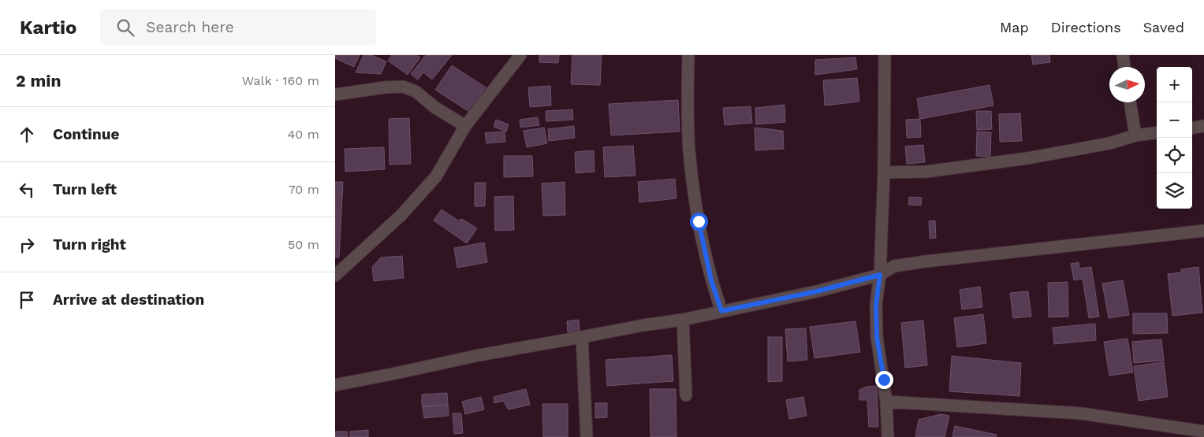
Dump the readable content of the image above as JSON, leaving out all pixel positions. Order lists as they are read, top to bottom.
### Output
{
  "north": "right",
  "page": {
    "header": "Kartio",
    "search": "Search here",
    "nav": ["Map", "Directions", "Saved"],
    "heading": ["2 min", "Walk · 160 m"],
    "map_buttons": ["+", "−"],
    "list": [
      ["Continue", "40 m"],
      ["Turn left", "70 m"],
      ["Turn right", "50 m"],
      "Arrive at destination"
    ]
  }
}
